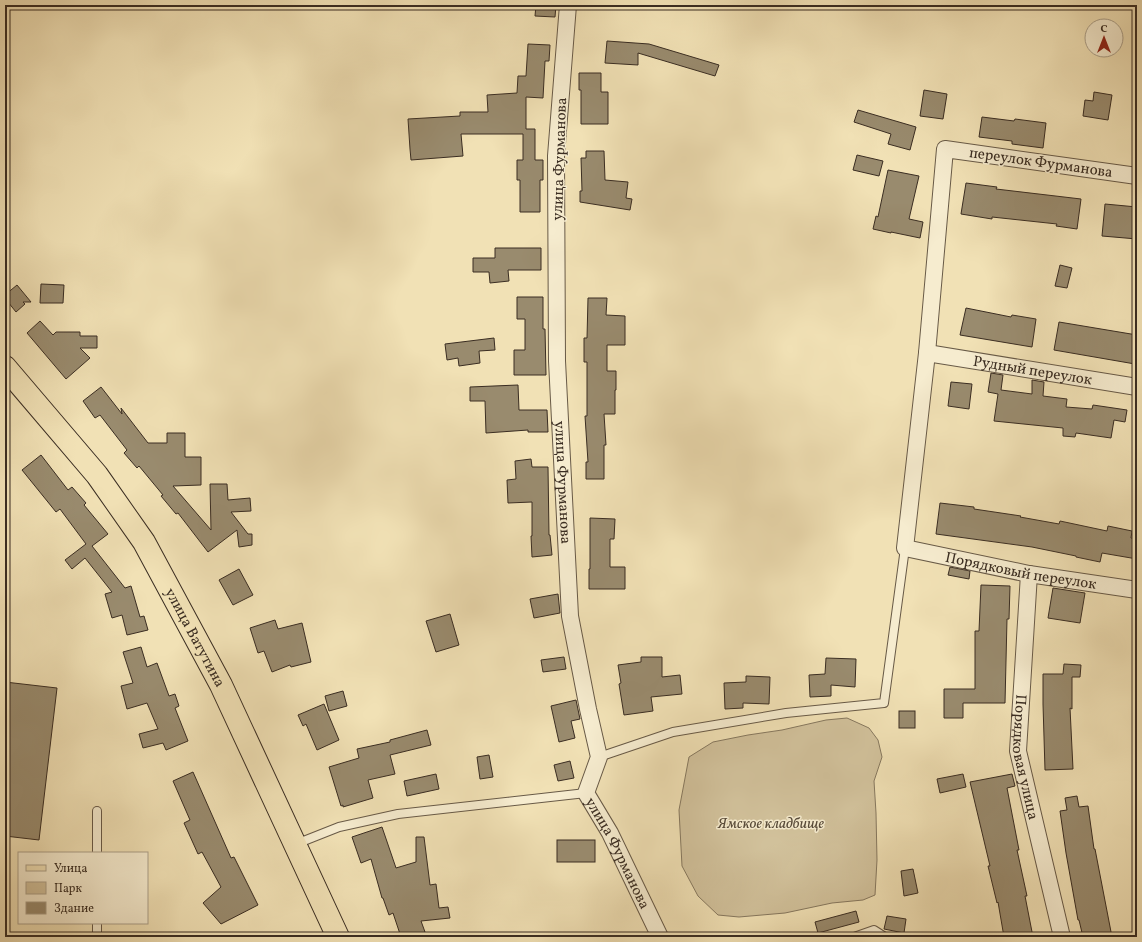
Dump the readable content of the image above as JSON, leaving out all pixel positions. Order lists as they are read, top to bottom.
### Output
{
  "streets": {
    "main road": ["улица Ватутина"],
    "street": [
      "улица Фурманова",
      "переулок Фурманова",
      "Рудный переулок",
      "Порядковый переулок",
      "Порядковая улица"
    ]
  },
  "crossings": [
    ["переулок Фурманова", "Рудный переулок"],
    ["Порядковый переулок", "Порядковая улица"]
  ],
  "parks": ["Ямское кладбище"],
  "legend": ["Улица", "Парк", "Здание"],
  "north": "top"
}
